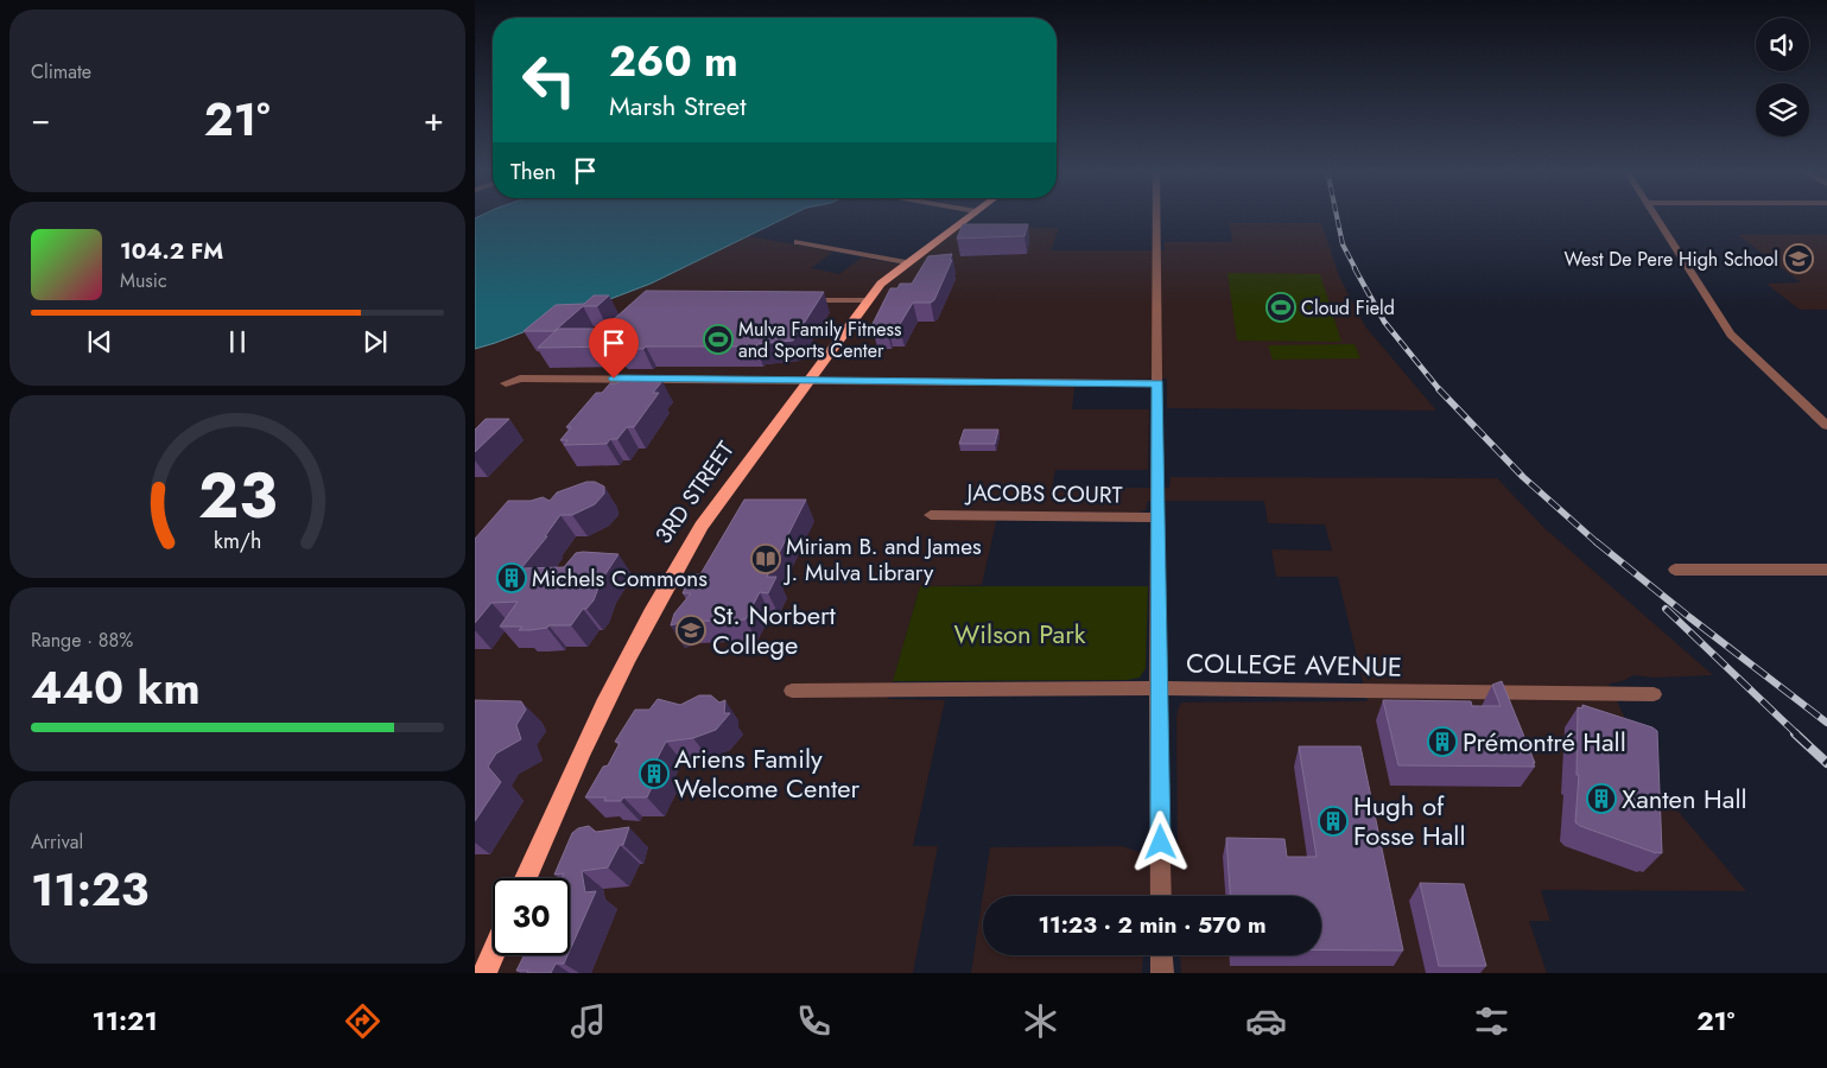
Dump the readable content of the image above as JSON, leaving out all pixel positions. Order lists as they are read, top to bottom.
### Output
{
  "streets": {
    "main road": ["3RD STREET"],
    "street": ["JACOBS COURT", "COLLEGE AVENUE"]
  },
  "parks": ["Wilson Park"],
  "places": {
    "school or university": ["West De Pere High School", "St. Norbert College"],
    "sports": ["Cloud Field", "Mulva Family Fitness and Sports Center"],
    "library": ["Miriam B. and James J. Mulva Library"],
    "building": [
      "Michels Commons",
      "Prémontré Hall",
      "Ariens Family Welcome Center",
      "Xanten Hall",
      "Hugh of Fosse Hall"
    ]
  },
  "page": {
    "tile": [
      "Climate",
      ["Range · 88%", "440 km"],
      ["Arrival", "11:23"]
    ],
    "turn": ["260 m", "Marsh Street"],
    "heat": ["−", "21°", "+"],
    "then": "Then",
    "song": ["104.2 FM", "Music"],
    "limit": "30",
    "trip": "11:23 · 2 min · 570 m",
    "tabs": ["11:21", "21°"],
    "gauge": ["23", "km/h"]
  }
}
